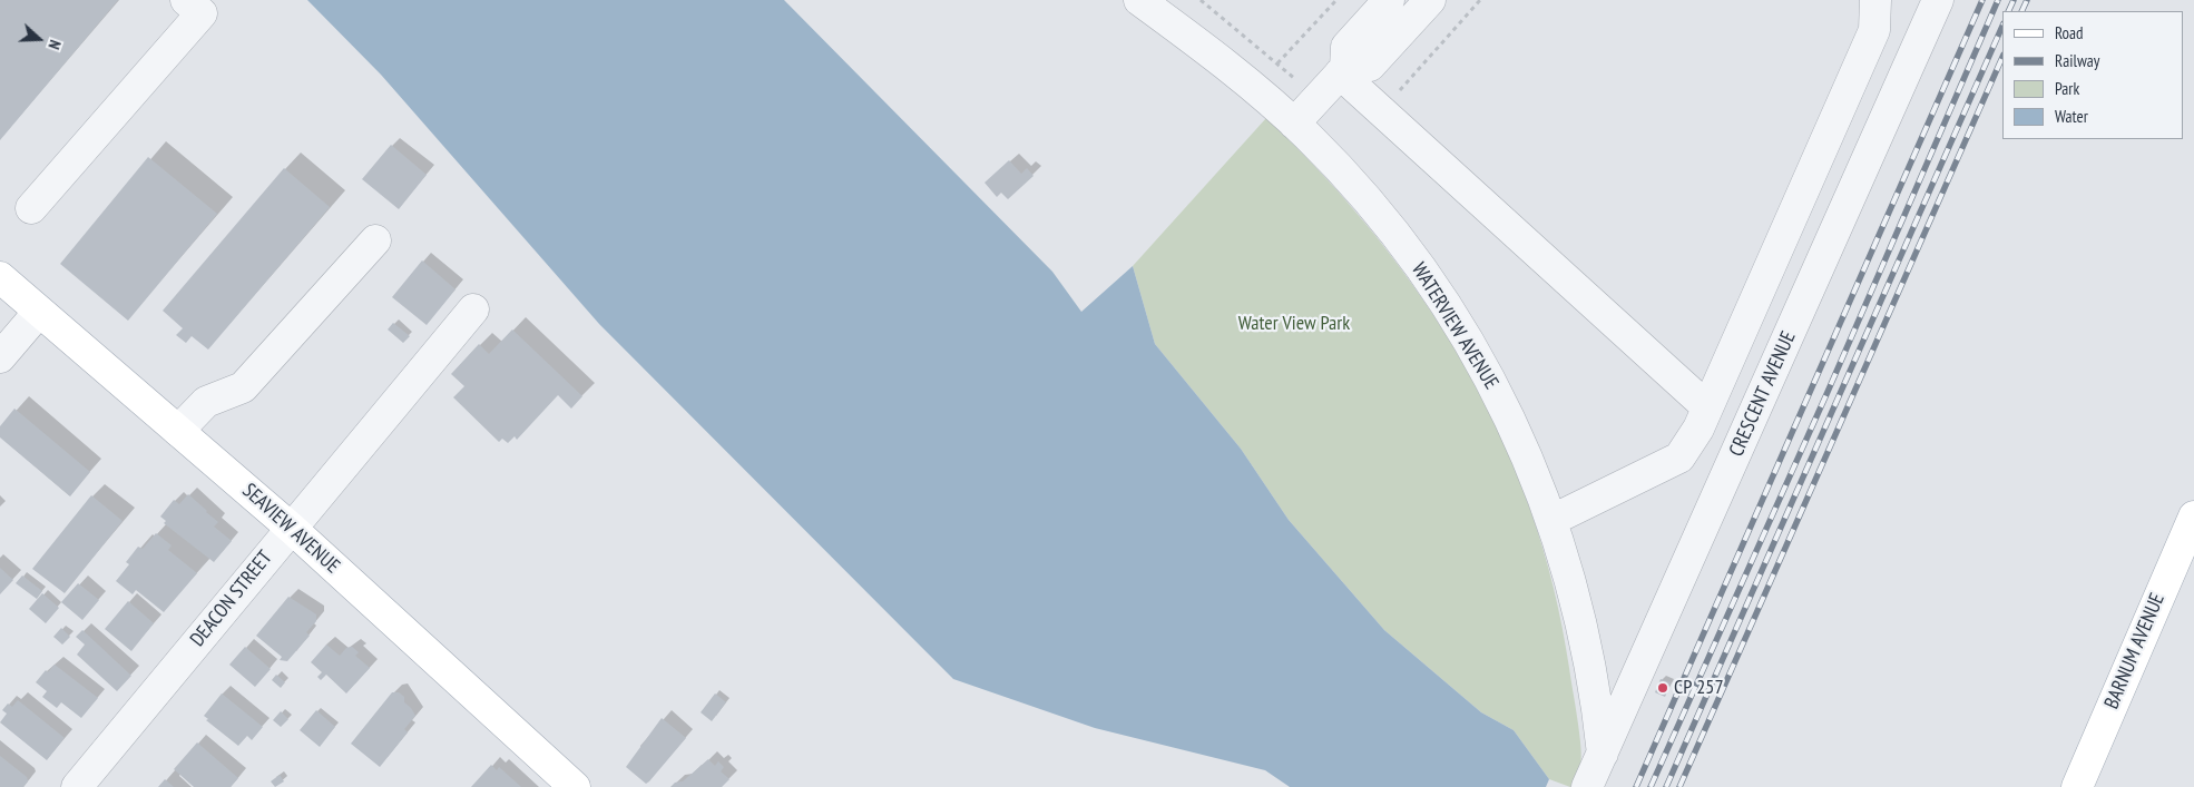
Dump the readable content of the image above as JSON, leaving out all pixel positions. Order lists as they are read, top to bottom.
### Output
{
  "streets": {
    "main road": ["SEAVIEW AVENUE", "BARNUM AVENUE"],
    "street": ["WATERVIEW AVENUE", "CRESCENT AVENUE", "DEACON STREET"]
  },
  "crossings": [
    ["WATERVIEW AVENUE", "CRESCENT AVENUE"],
    ["SEAVIEW AVENUE", "DEACON STREET"]
  ],
  "parks": ["Water View Park"],
  "places": ["CP 257"],
  "legend": [
    "Road",
    "Railway",
    "Park",
    "Water"
  ],
  "north": "right"
}
